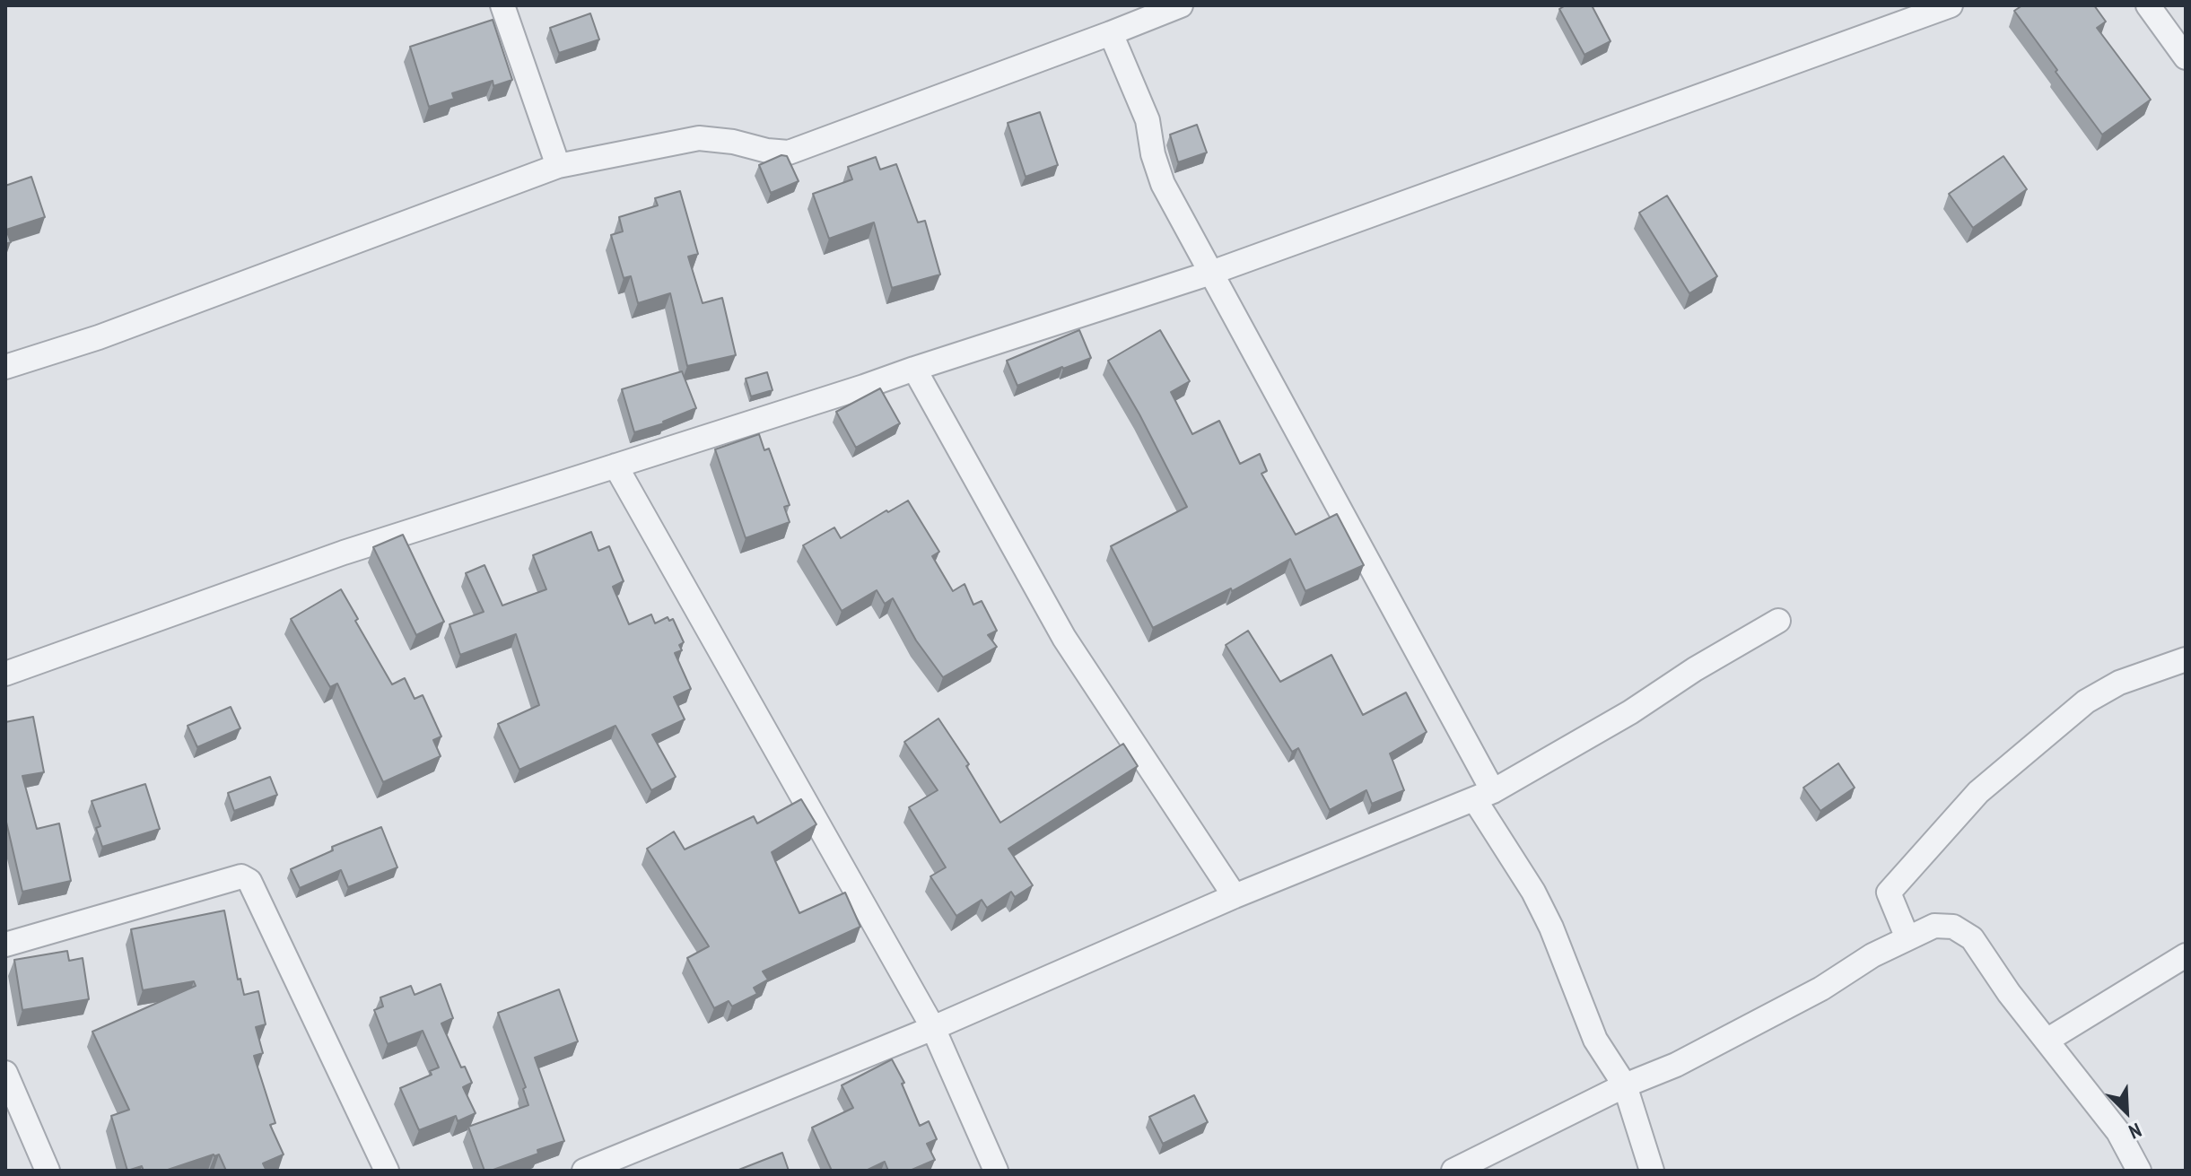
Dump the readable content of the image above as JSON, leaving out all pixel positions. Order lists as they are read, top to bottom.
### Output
{
  "north": "bottom right"
}
